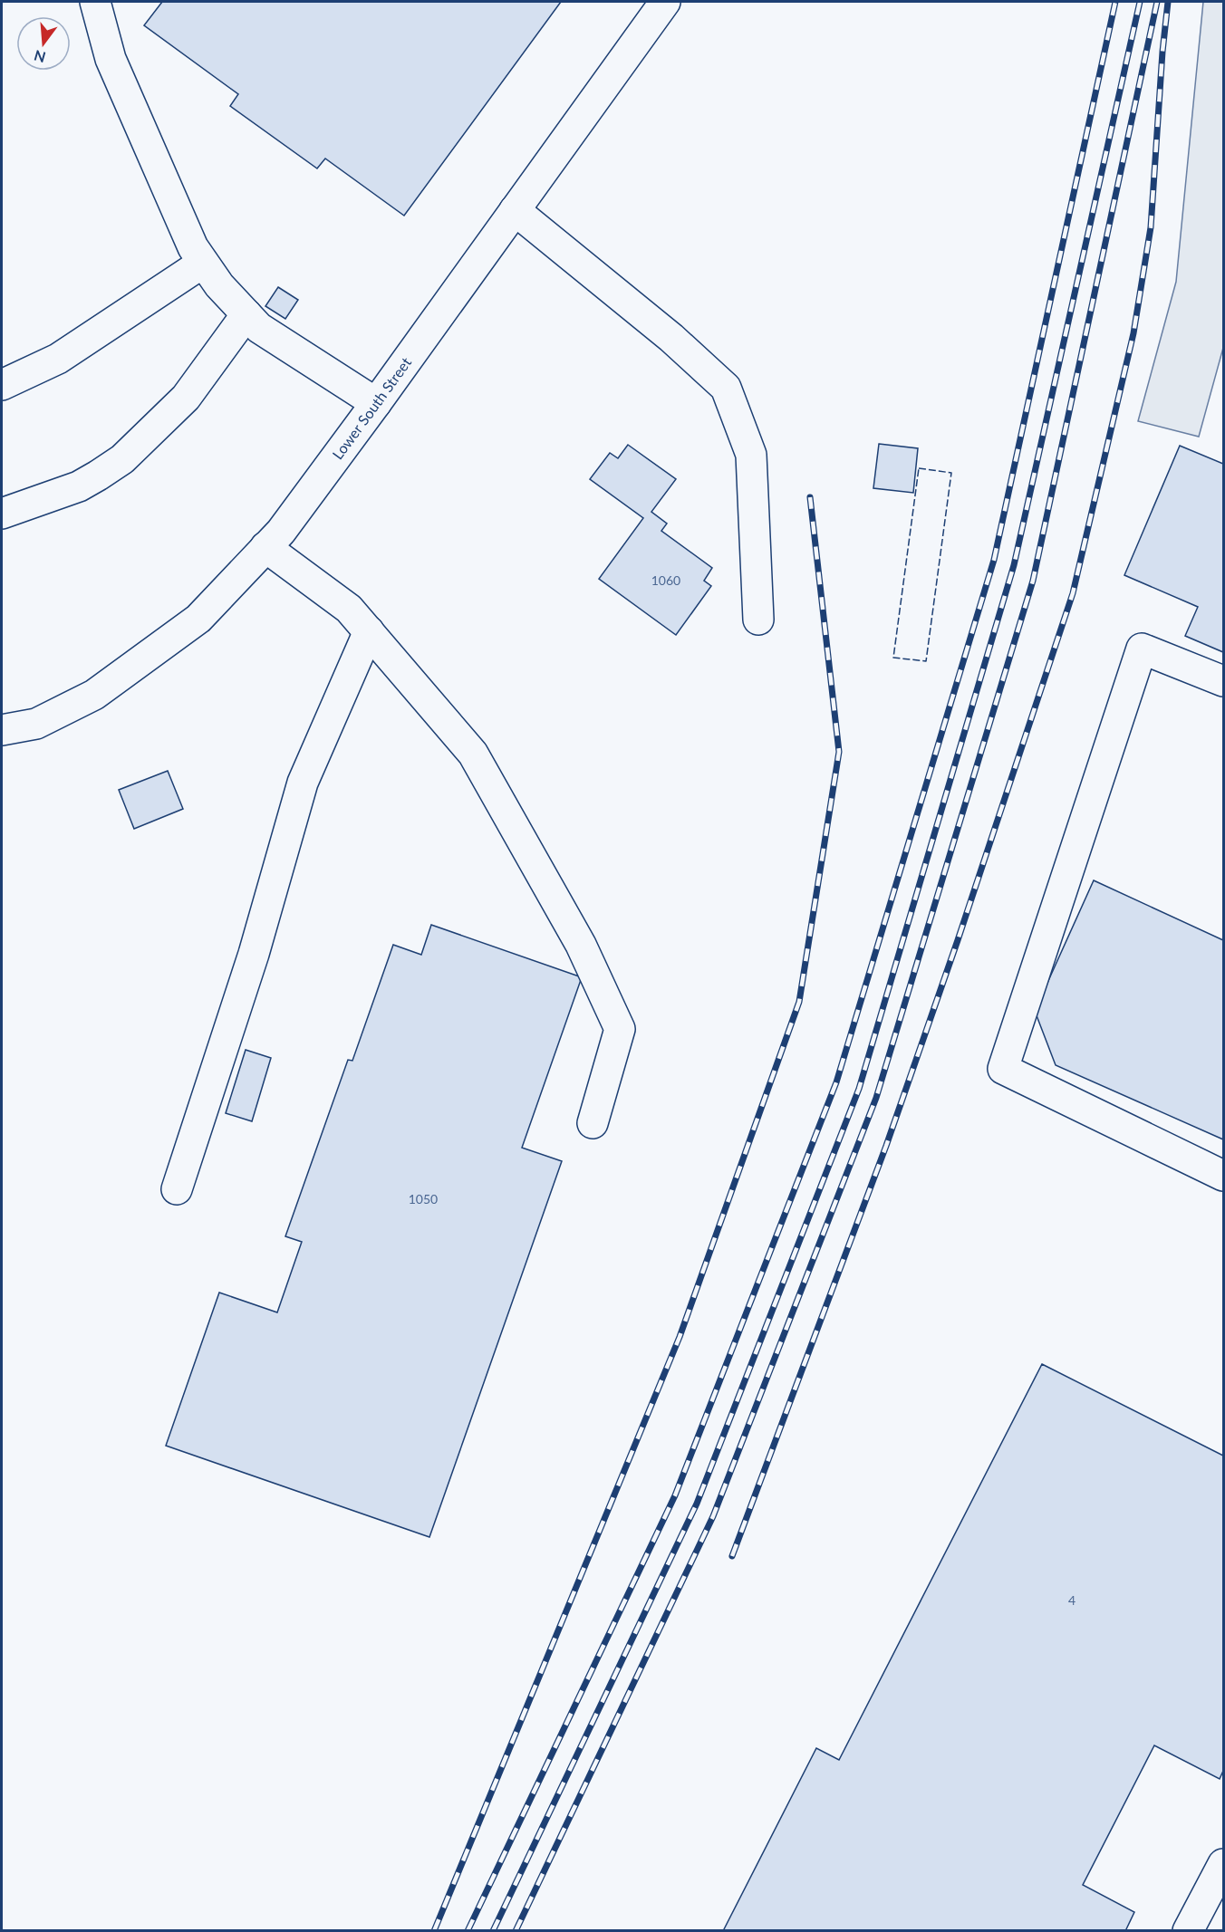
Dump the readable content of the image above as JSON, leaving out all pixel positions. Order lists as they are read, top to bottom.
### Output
{
  "streets": {
    "street": ["Lower South Street"]
  },
  "house_numbers": ["1060", "1050", "4"],
  "north": "bottom"
}
